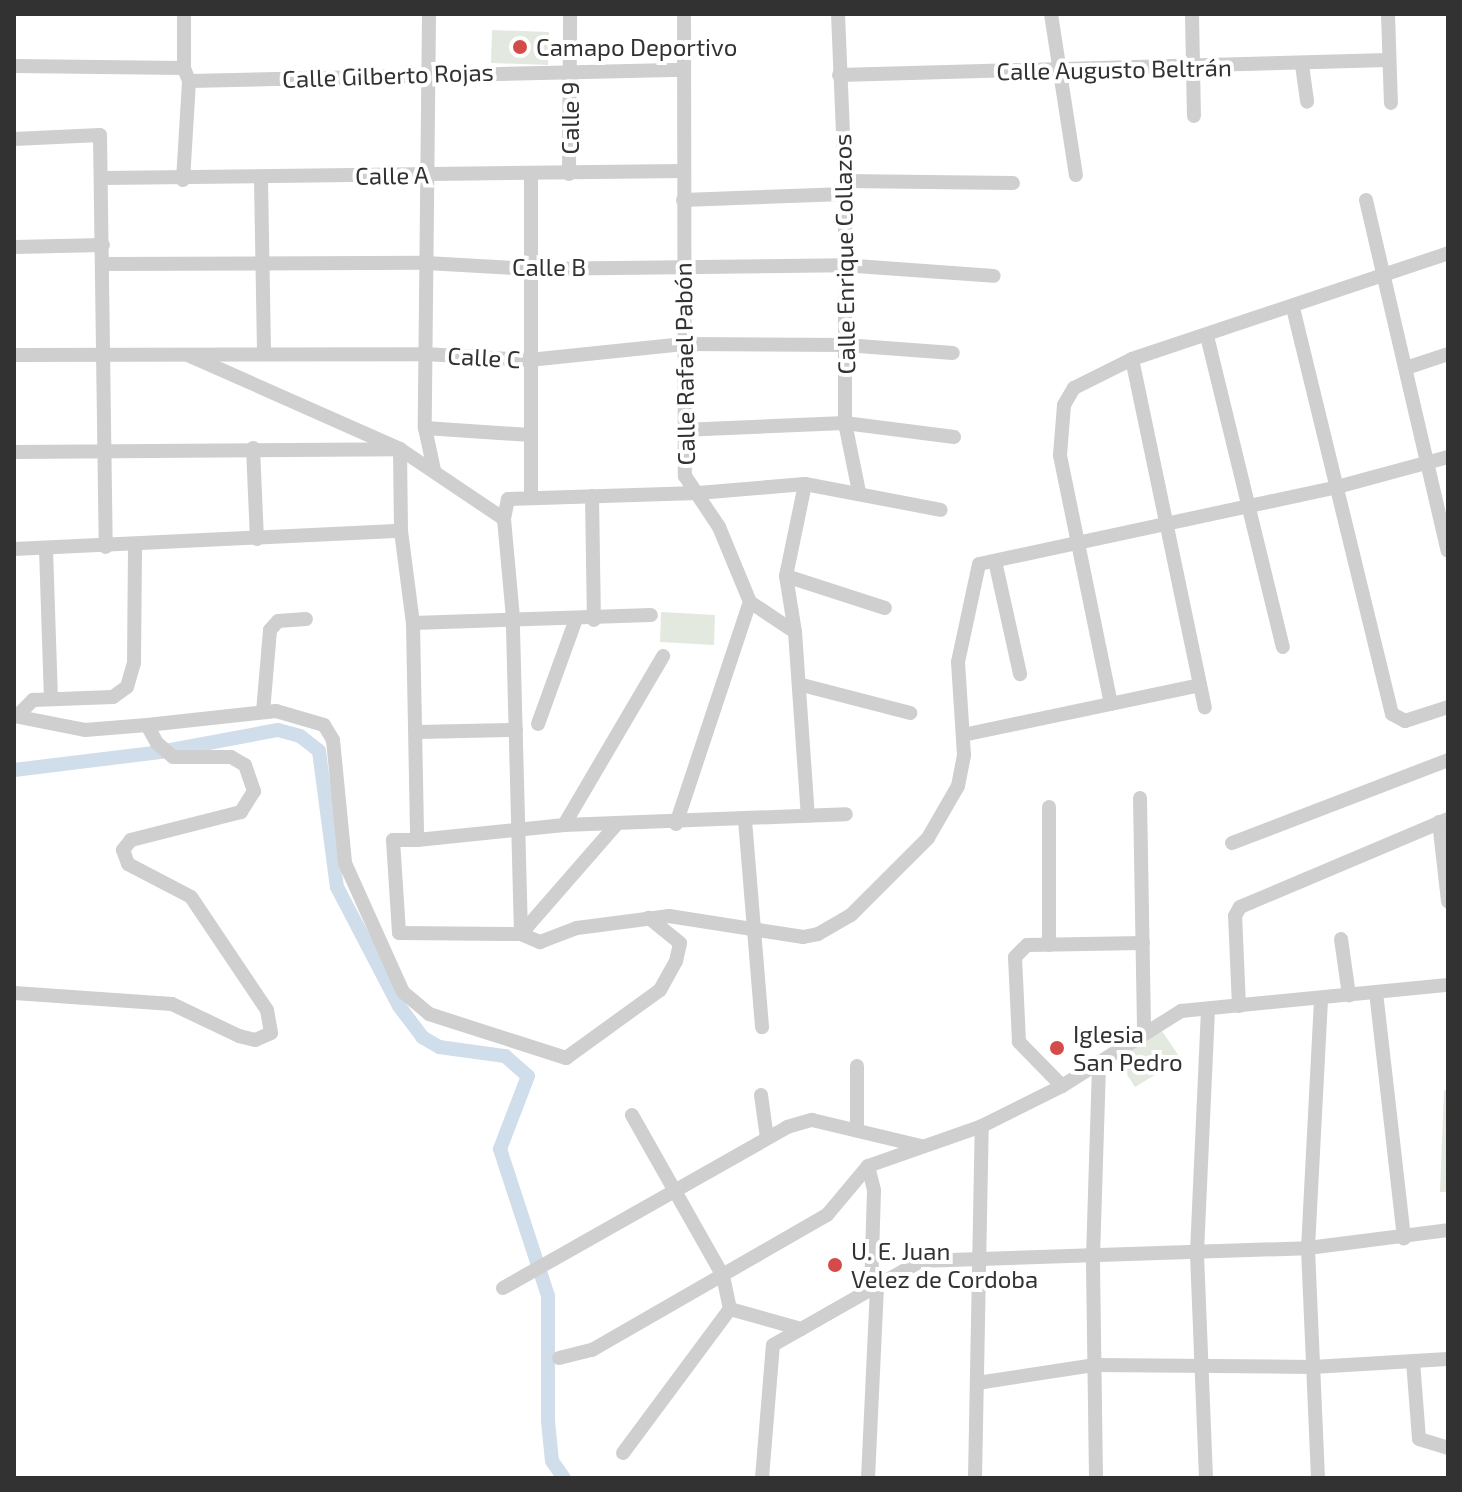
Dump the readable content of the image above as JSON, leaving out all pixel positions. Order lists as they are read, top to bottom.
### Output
{
  "streets": {
    "street": [
      "Calle Augusto Beltrán",
      "Calle Gilberto Rojas",
      "Calle 9",
      "Calle A",
      "Calle Enrique Collazos",
      "Calle B",
      "Calle C",
      "Calle Rafael Pabón"
    ]
  },
  "crossings": [
    ["Calle Augusto Beltrán", "Calle Enrique Collazos"],
    ["Calle Gilberto Rojas", "Calle 9"],
    ["Calle Gilberto Rojas", "Calle Rafael Pabón"],
    ["Calle 9", "Calle A"],
    ["Calle A", "Calle Rafael Pabón"],
    ["Calle Enrique Collazos", "Calle B"],
    ["Calle Enrique Collazos", "Calle C"],
    ["Calle B", "Calle Rafael Pabón"],
    ["Calle C", "Calle Rafael Pabón"]
  ],
  "places": ["Camapo Deportivo", "Iglesia San Pedro", "U. E. Juan Velez de Cordoba"]
}
